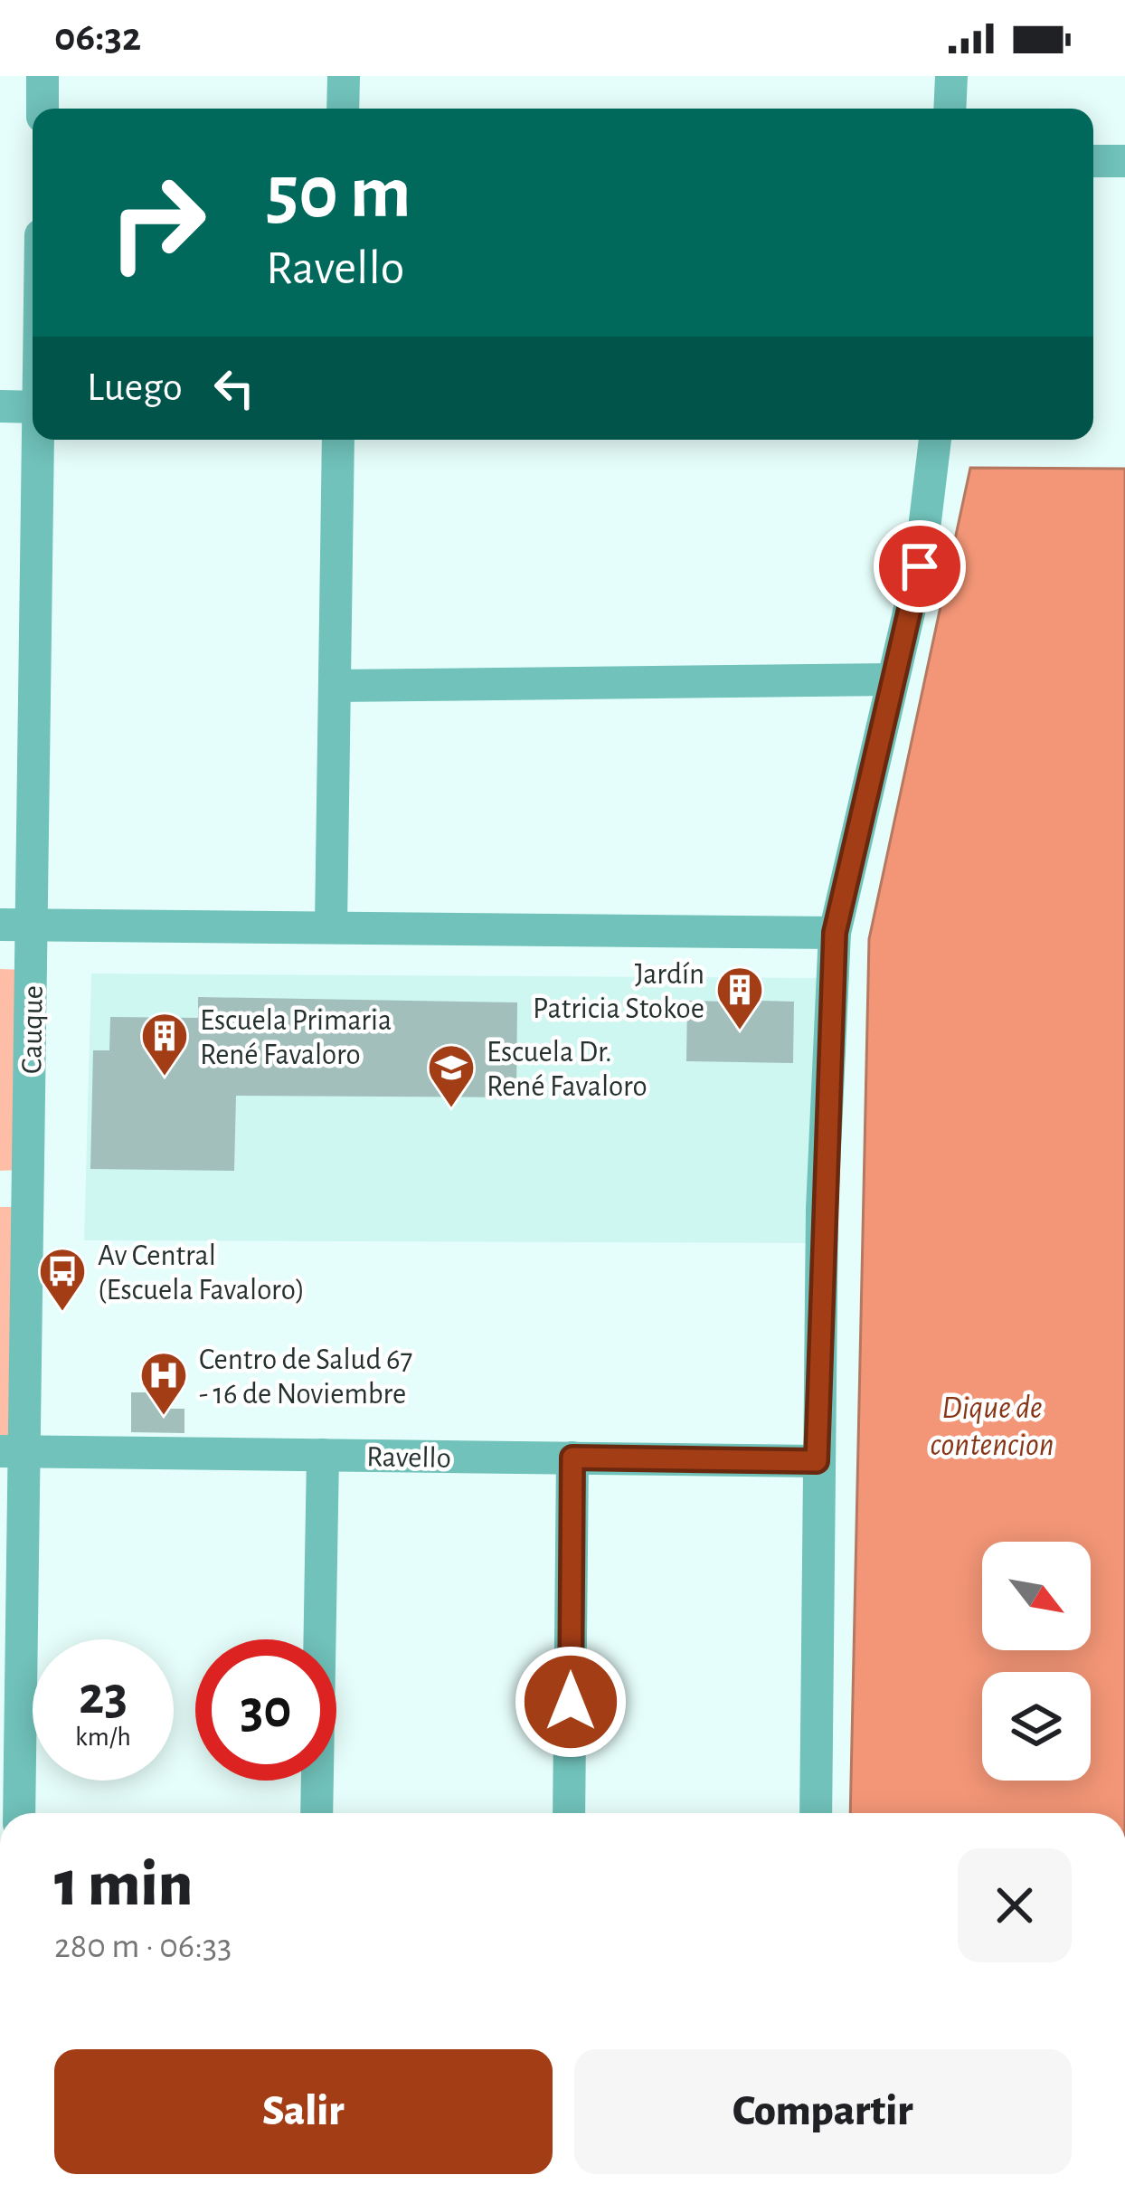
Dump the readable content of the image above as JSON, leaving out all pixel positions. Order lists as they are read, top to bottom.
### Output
{
  "streets": {
    "street": ["Cauque", "Ravello"]
  },
  "crossings": [
    ["Cauque", "Ravello"]
  ],
  "water": ["Dique de contencion"],
  "places": {
    "building": ["Jardín Patricia Stokoe", "Escuela Primaria René Favaloro"],
    "school or university": ["Escuela Dr. René Favaloro"],
    "bus stop": ["Av Central (Escuela Favaloro)"],
    "hospital": ["Centro de Salud 67 - 16 de Noviembre"]
  },
  "north": "bottom right",
  "page": {
    "status": "06:32",
    "turn": ["50 m", "Ravello"],
    "then": "Luego",
    "speed": "23 km/h",
    "limit": "30",
    "heading": ["1 min", "280 m · 06:33"],
    "buttons": ["Salir", "Compartir"]
  }
}
